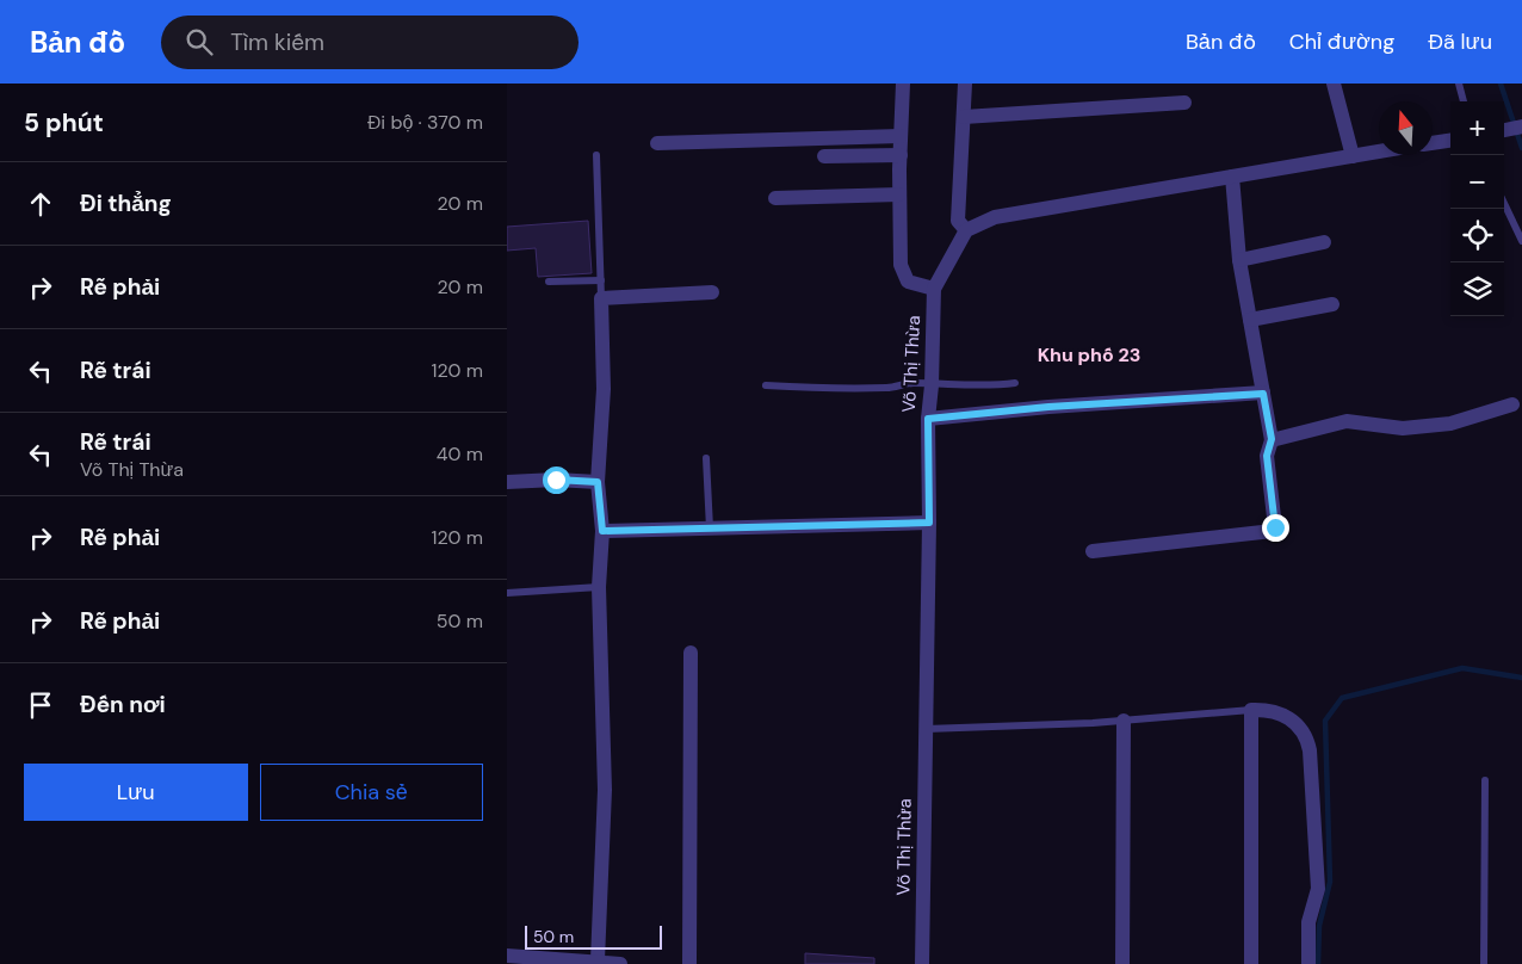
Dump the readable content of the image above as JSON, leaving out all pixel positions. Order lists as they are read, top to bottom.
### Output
{
  "streets": {
    "street": ["Võ Thị Thừa"]
  },
  "districts": ["Khu phố 23"],
  "scale_bar": "50 m",
  "north": "top",
  "page": {
    "header": "Bản đồ",
    "search": "Tìm kiếm",
    "nav": ["Bản đồ", "Chỉ đường", "Đã lưu"],
    "heading": ["5 phút", "Đi bộ · 370 m"],
    "map_buttons": ["+", "−"],
    "list": [
      ["Đi thẳng", "20 m"],
      ["Rẽ phải", "20 m"],
      ["Rẽ trái", "120 m"],
      ["Rẽ trái", "Võ Thị Thừa", "40 m"],
      ["Rẽ phải", "120 m"],
      ["Rẽ phải", "50 m"],
      "Đến nơi"
    ],
    "buttons": ["Lưu", "Chia sẻ"],
    "scale": "50 m"
  }
}
